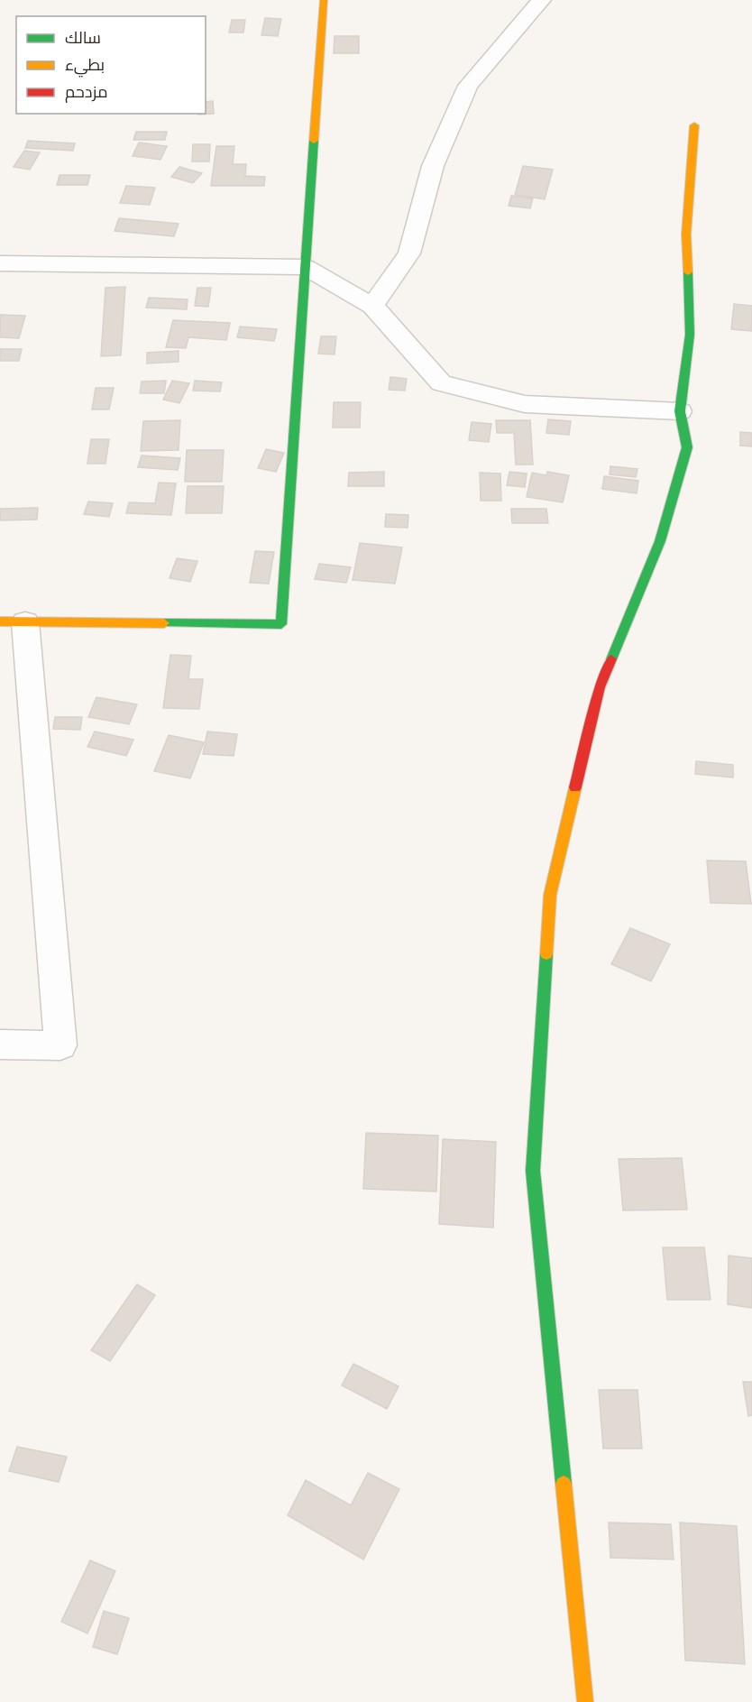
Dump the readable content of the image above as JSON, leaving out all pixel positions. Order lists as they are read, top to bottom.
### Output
{
  "legend": ["سالك", "بطيء", "مزدحم"]
}
